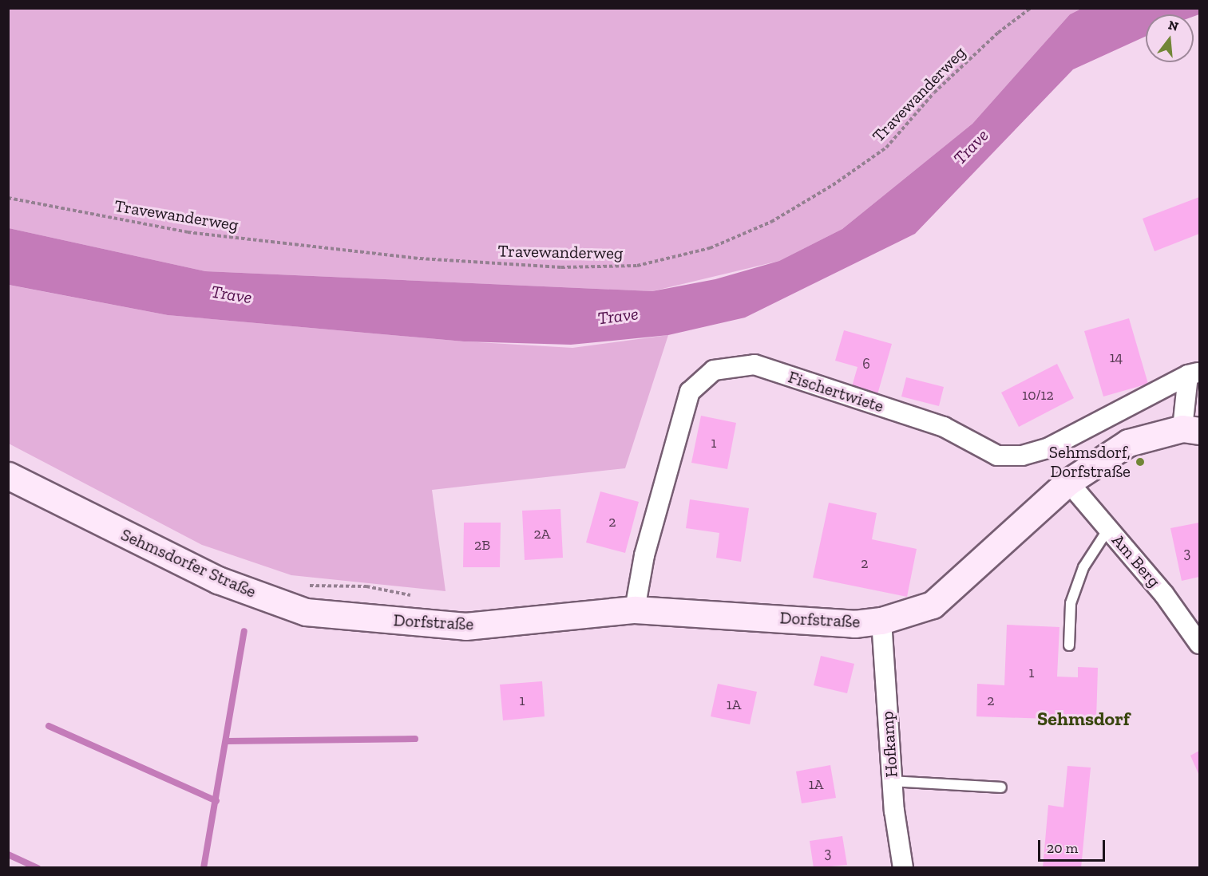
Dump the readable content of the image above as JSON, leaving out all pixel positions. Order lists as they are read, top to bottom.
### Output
{
  "streets": {
    "main road": ["Sehmsdorfer Straße", "Dorfstraße"],
    "street": ["Fischertwiete", "Am Berg", "Hofkamp"],
    "path": ["Travewanderweg"]
  },
  "crossings": [
    ["Fischertwiete", "Dorfstraße"],
    ["Am Berg", "Dorfstraße"],
    ["Sehmsdorfer Straße", "Dorfstraße"],
    ["Dorfstraße", "Hofkamp"]
  ],
  "districts": ["Sehmsdorf"],
  "water": ["Trave"],
  "places": ["Sehmsdorf, Dorfstraße"],
  "house_numbers": [
    "14",
    "6",
    "10/12",
    "1",
    "2",
    "2A",
    "2B",
    "3",
    "2",
    "1",
    "1",
    "2",
    "1A",
    "1A",
    "3"
  ],
  "scale_bar": "20 m",
  "north": "top"
}
